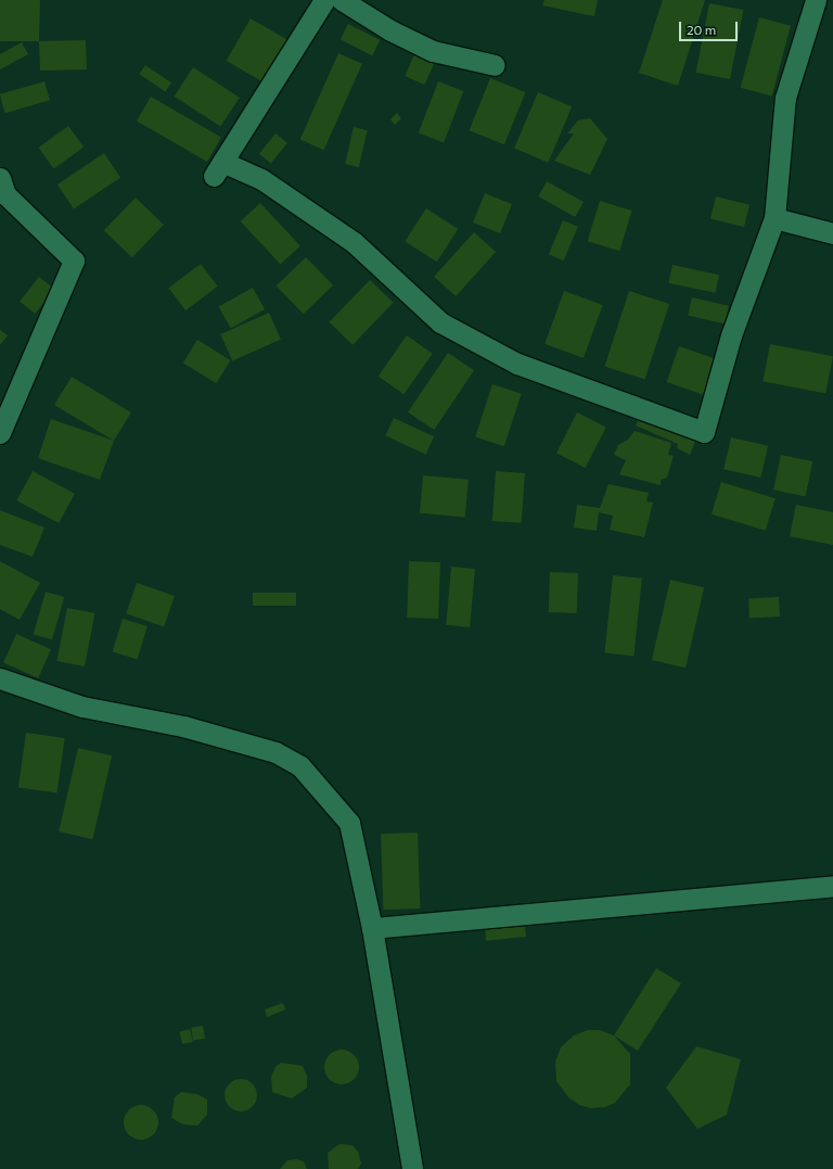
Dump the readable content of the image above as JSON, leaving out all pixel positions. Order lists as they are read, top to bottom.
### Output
{
  "scale_bar": "20 m"
}
